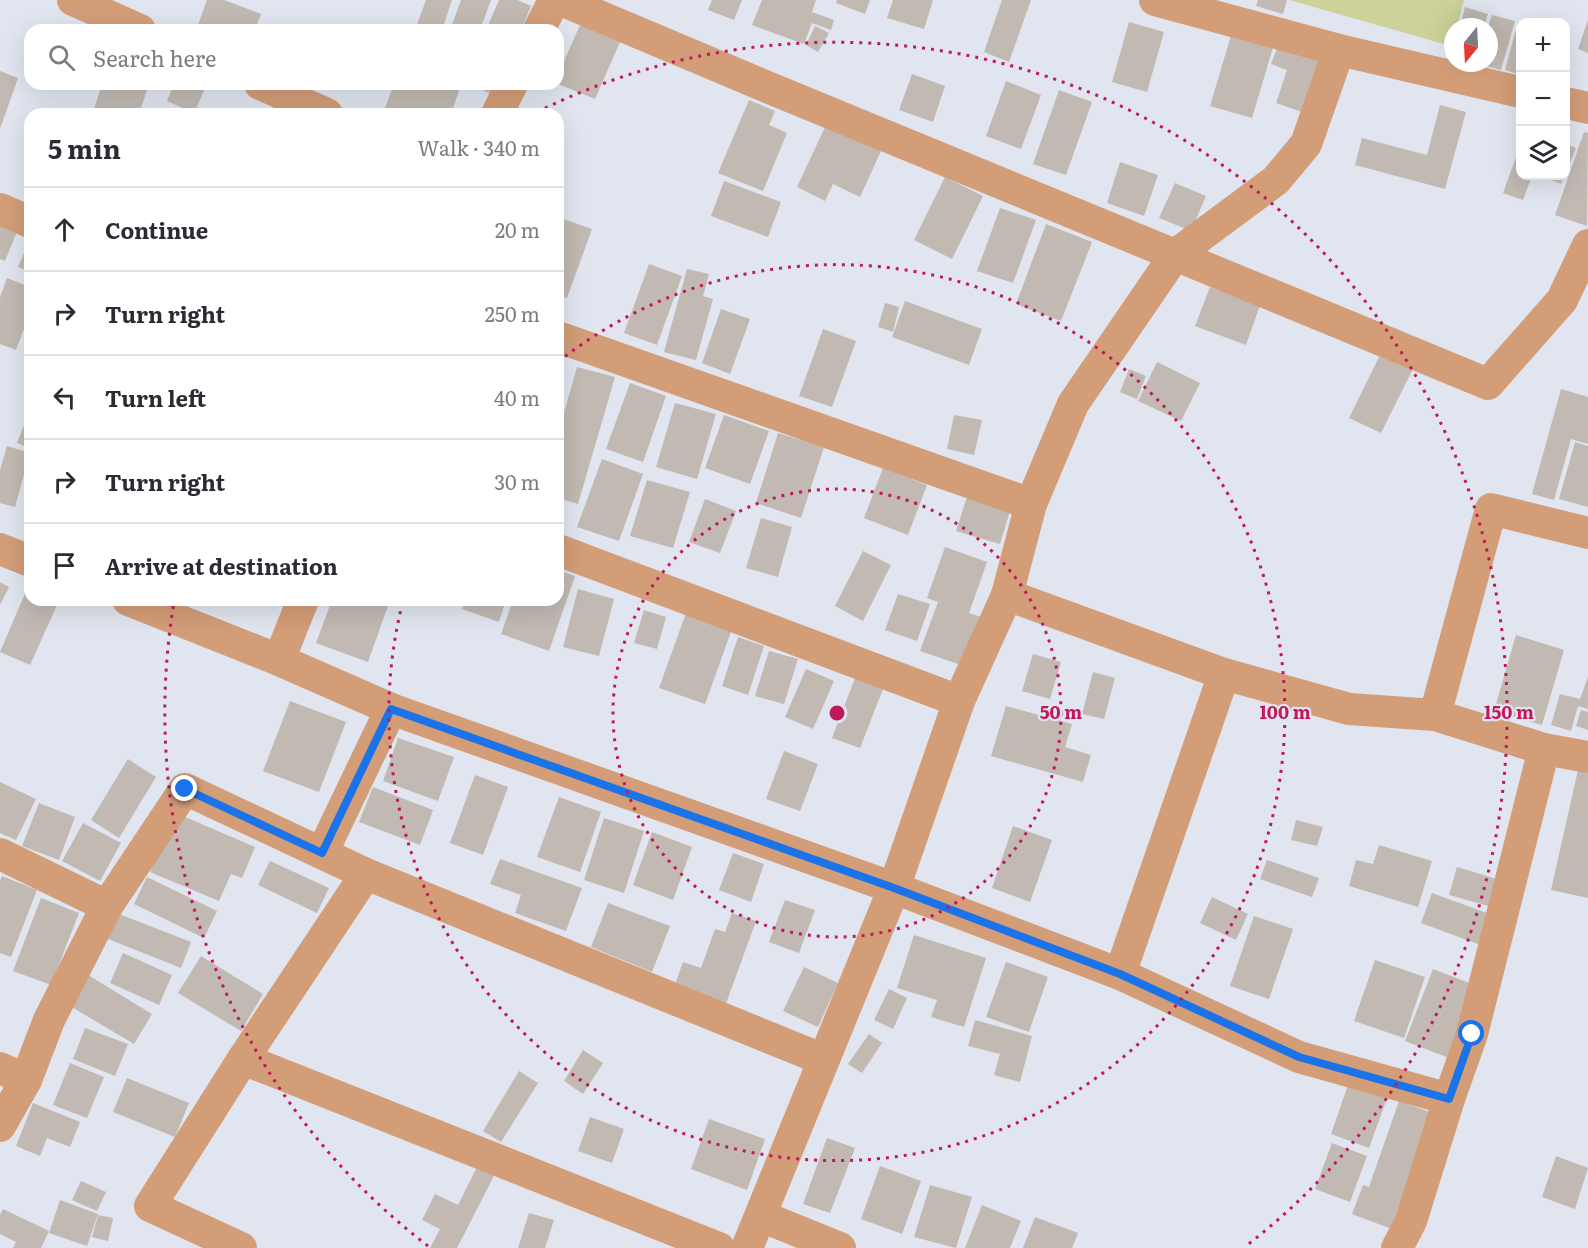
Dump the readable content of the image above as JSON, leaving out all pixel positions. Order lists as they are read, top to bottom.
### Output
{
  "north": "bottom",
  "page": {
    "map_buttons": ["+", "−"],
    "search": "Search here",
    "heading": ["5 min", "Walk · 340 m"],
    "list": [
      ["Continue", "20 m"],
      ["Turn right", "250 m"],
      ["Turn left", "40 m"],
      ["Turn right", "30 m"],
      "Arrive at destination"
    ]
  },
  "rings": ["50 m", "100 m", "150 m"]
}
